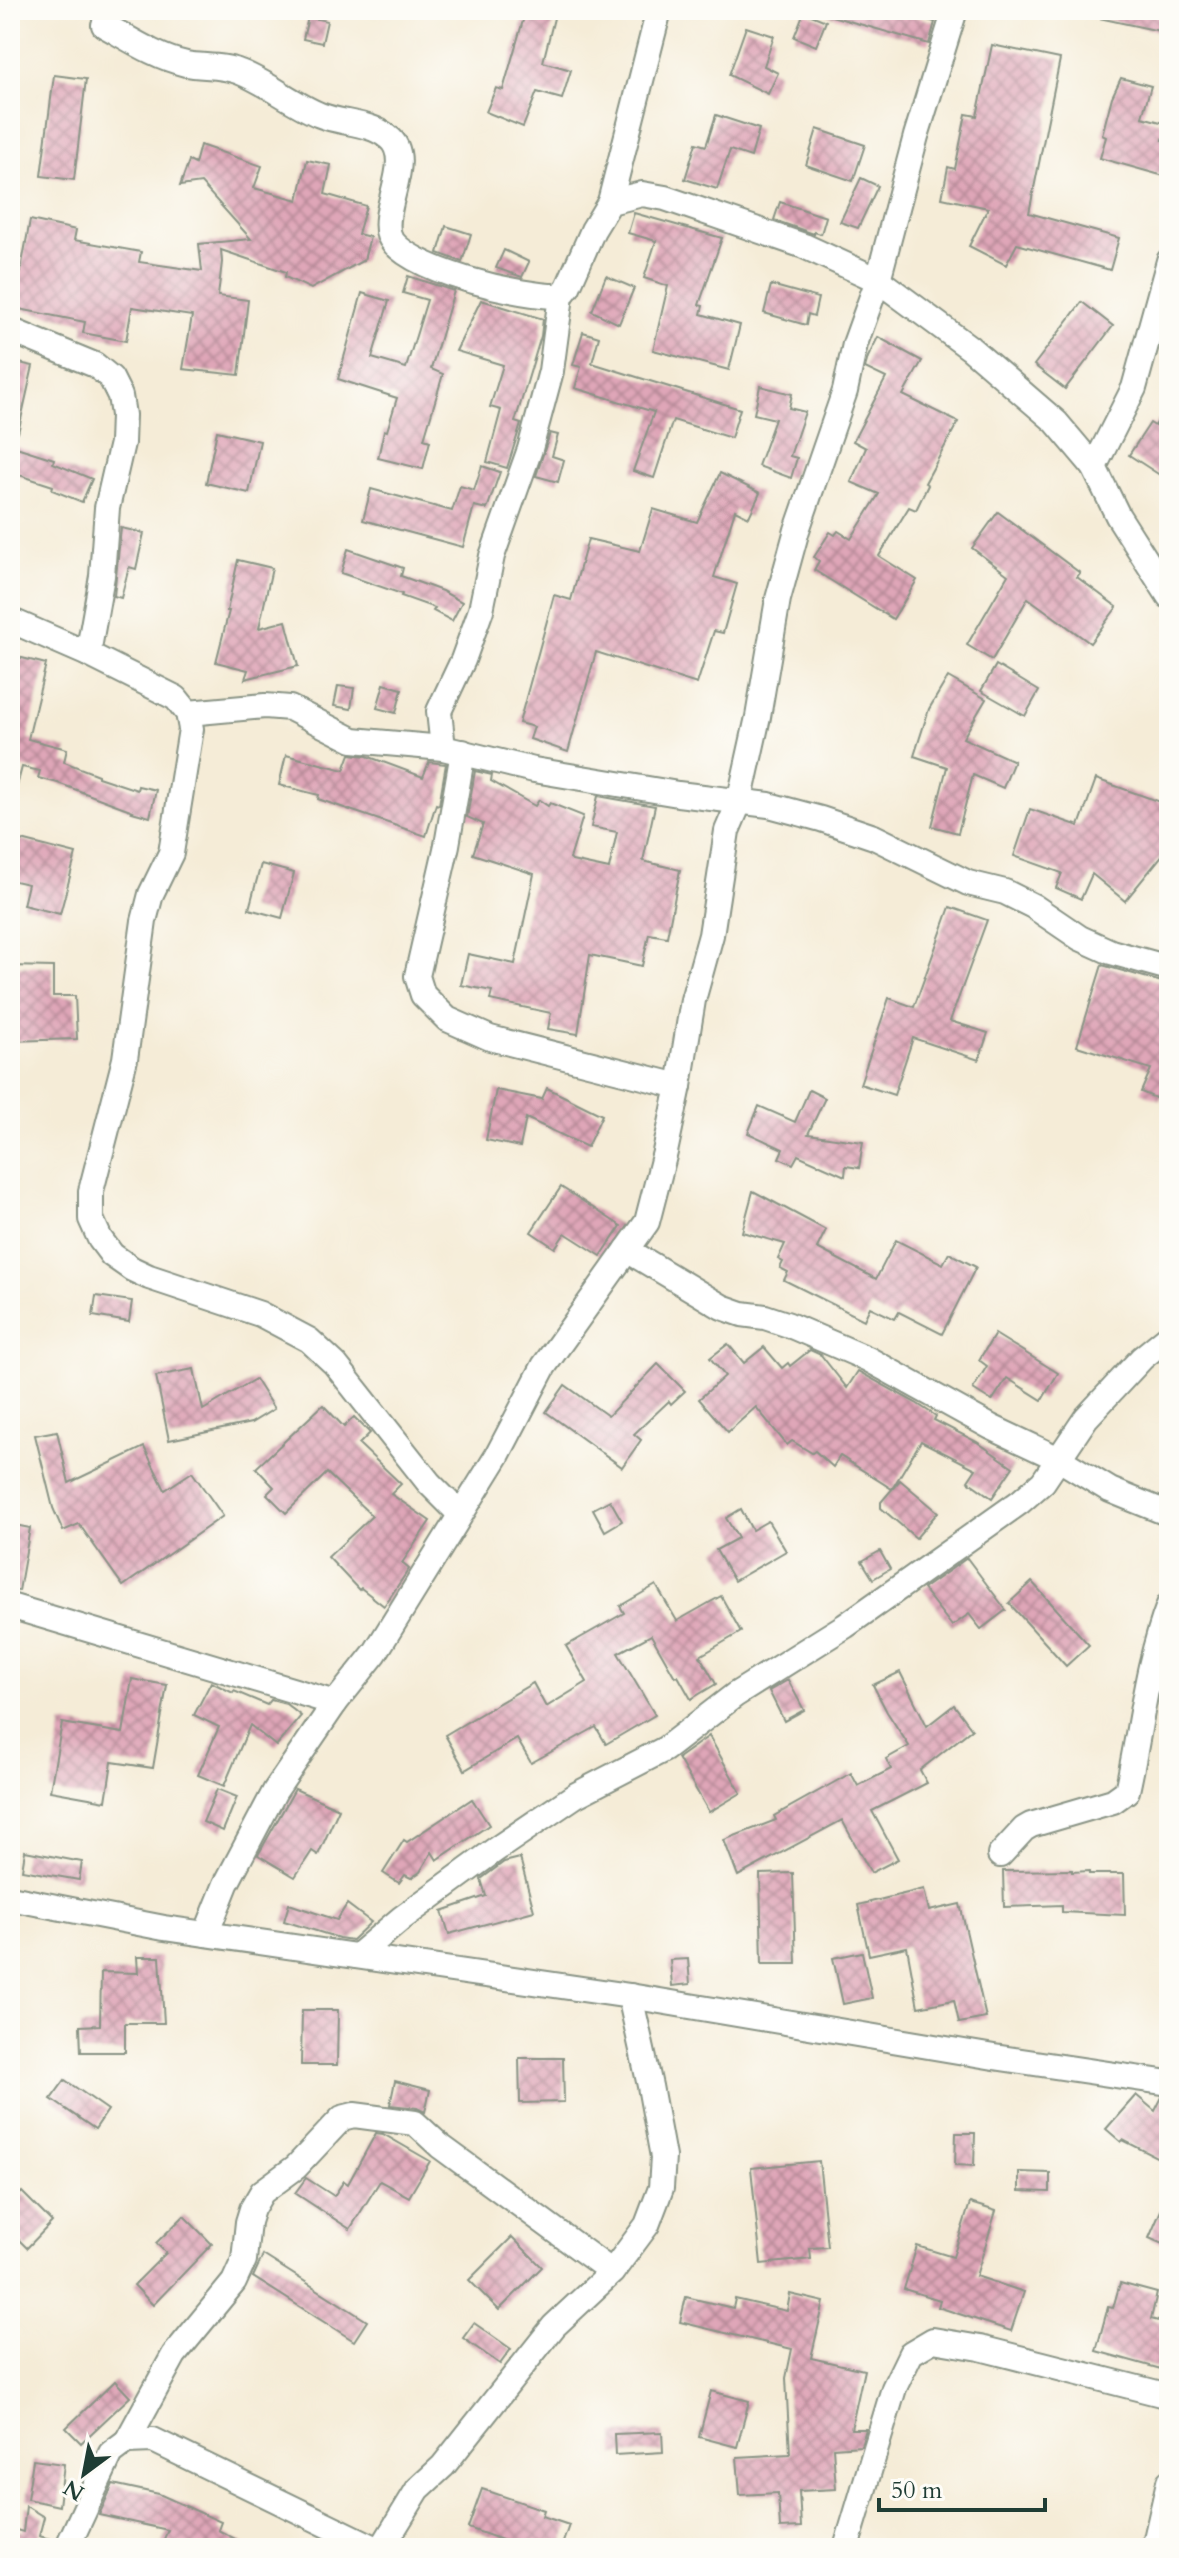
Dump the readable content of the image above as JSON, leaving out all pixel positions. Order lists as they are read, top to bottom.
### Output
{
  "scale_bar": "50 m",
  "north": "bottom left"
}
